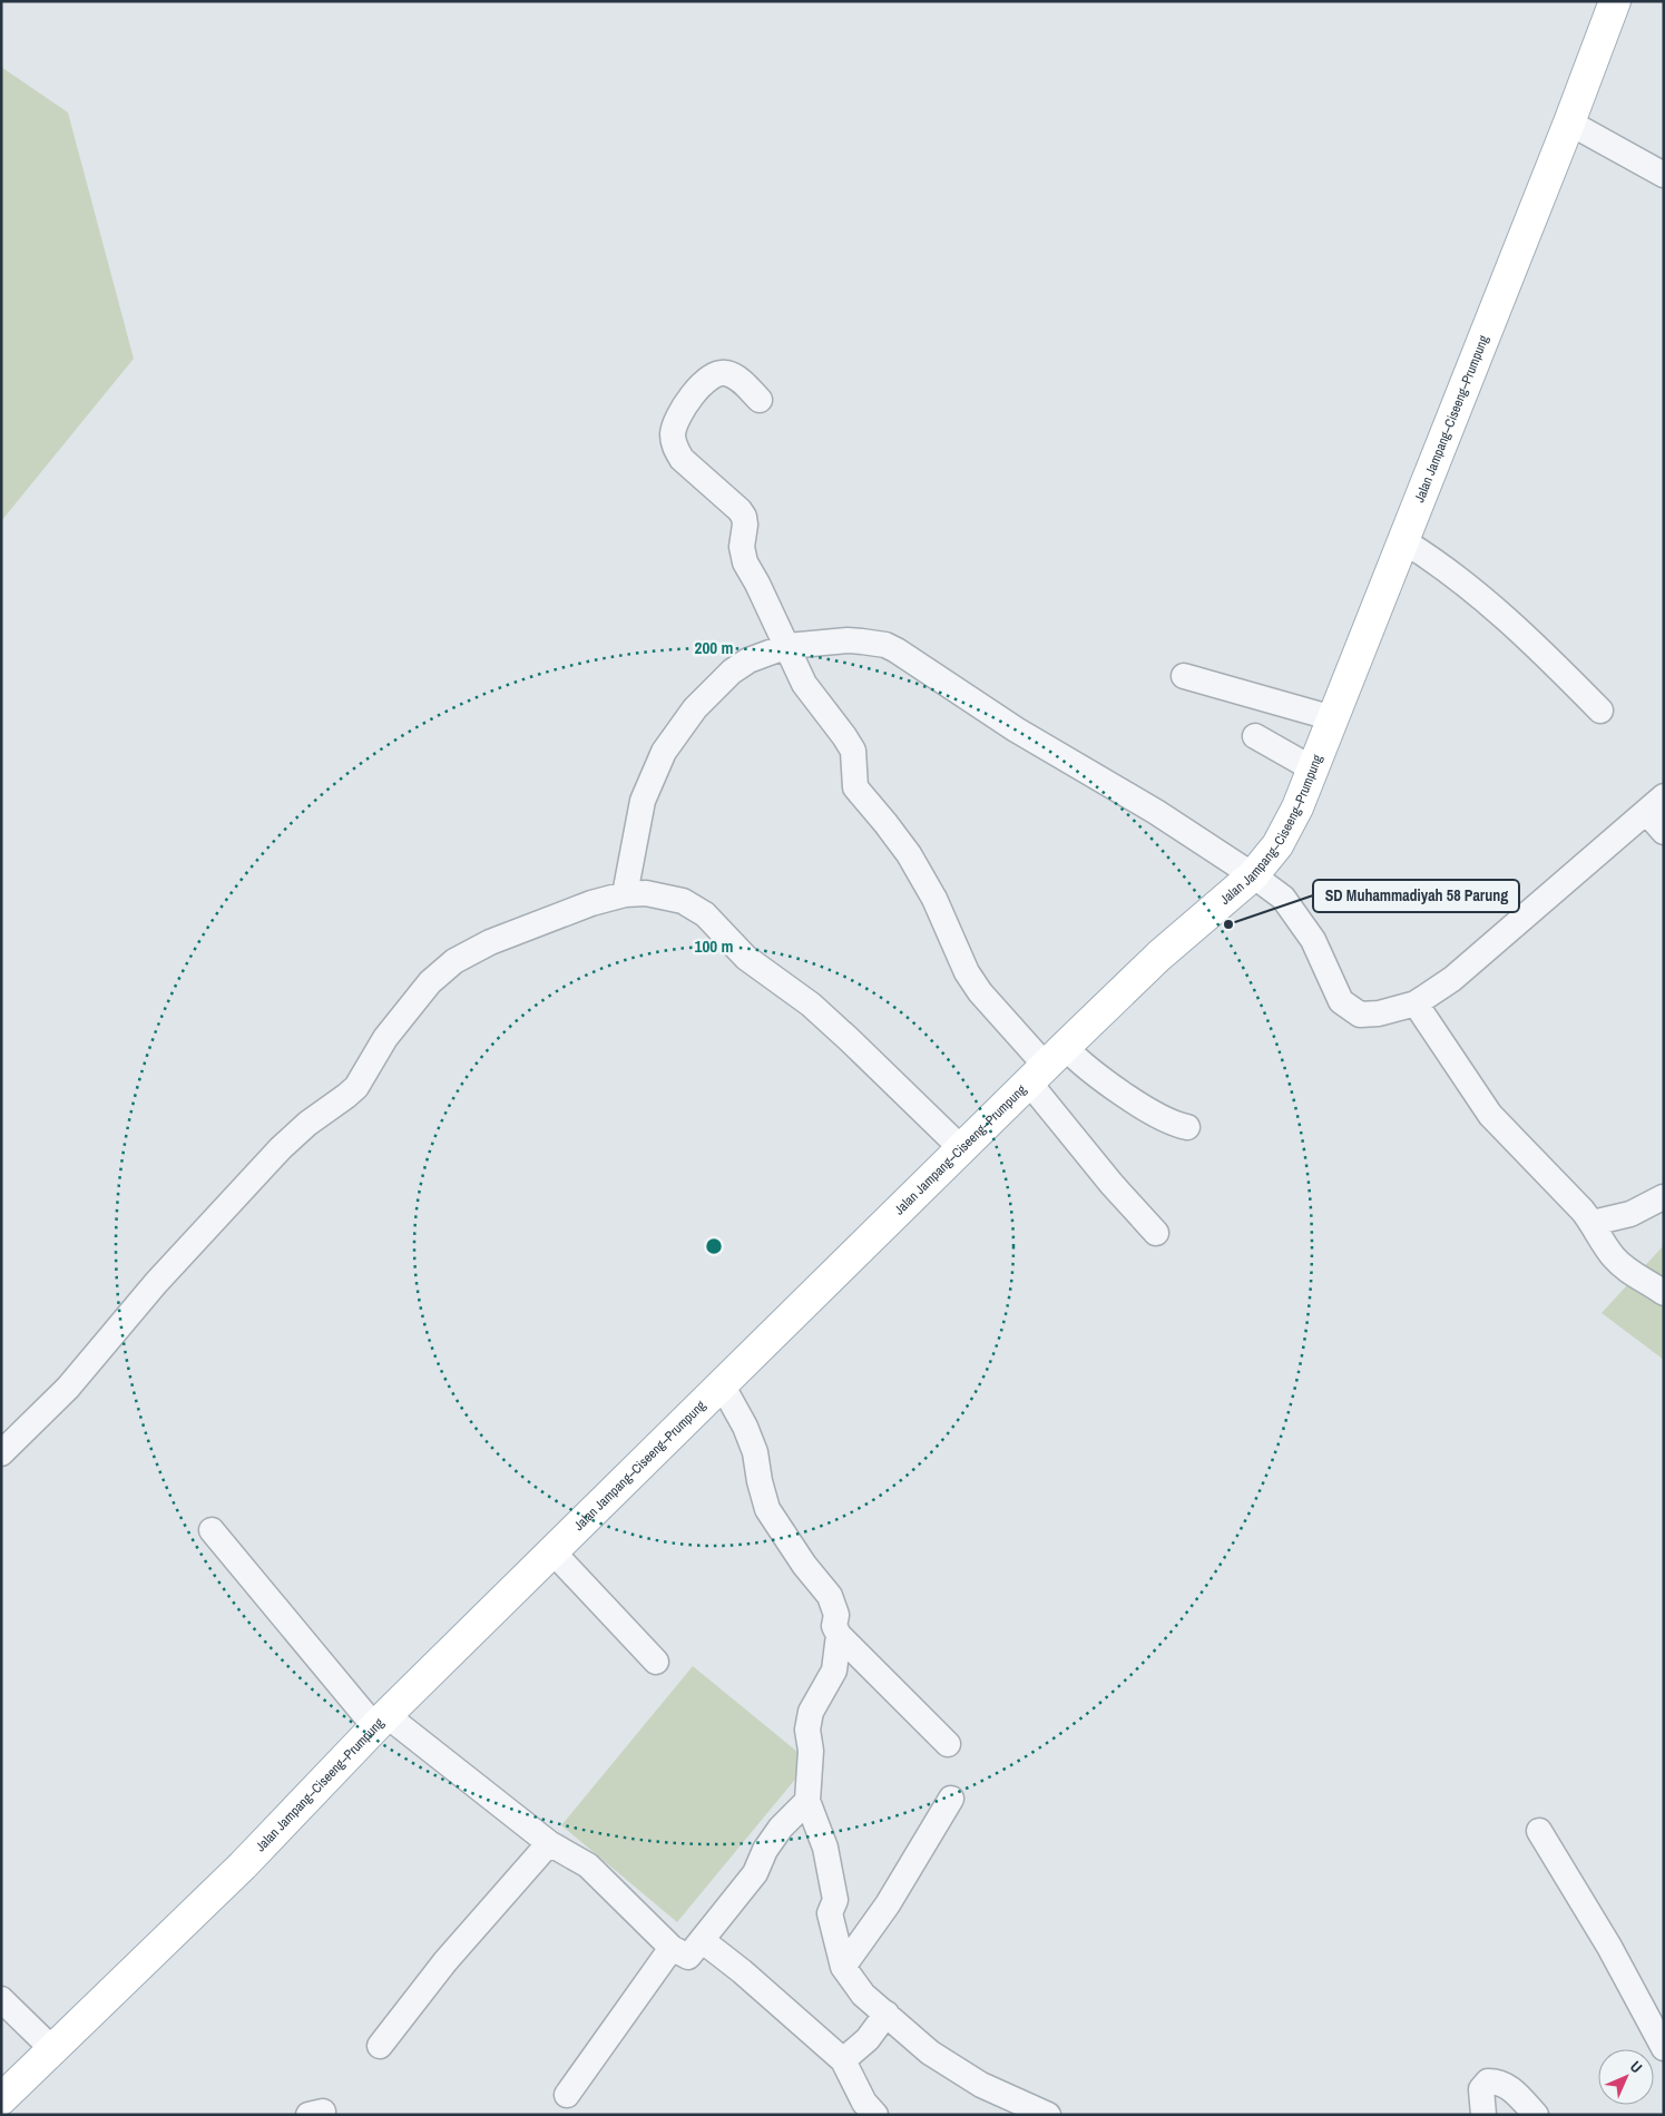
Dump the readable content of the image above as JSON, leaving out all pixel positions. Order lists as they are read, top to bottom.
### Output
{
  "streets": {
    "main road": ["Jalan Jampang–Ciseeng–Prumpung"]
  },
  "places": ["SD Muhammadiyah 58 Parung"],
  "north": "top right",
  "rings": ["200 m", "100 m"]
}
